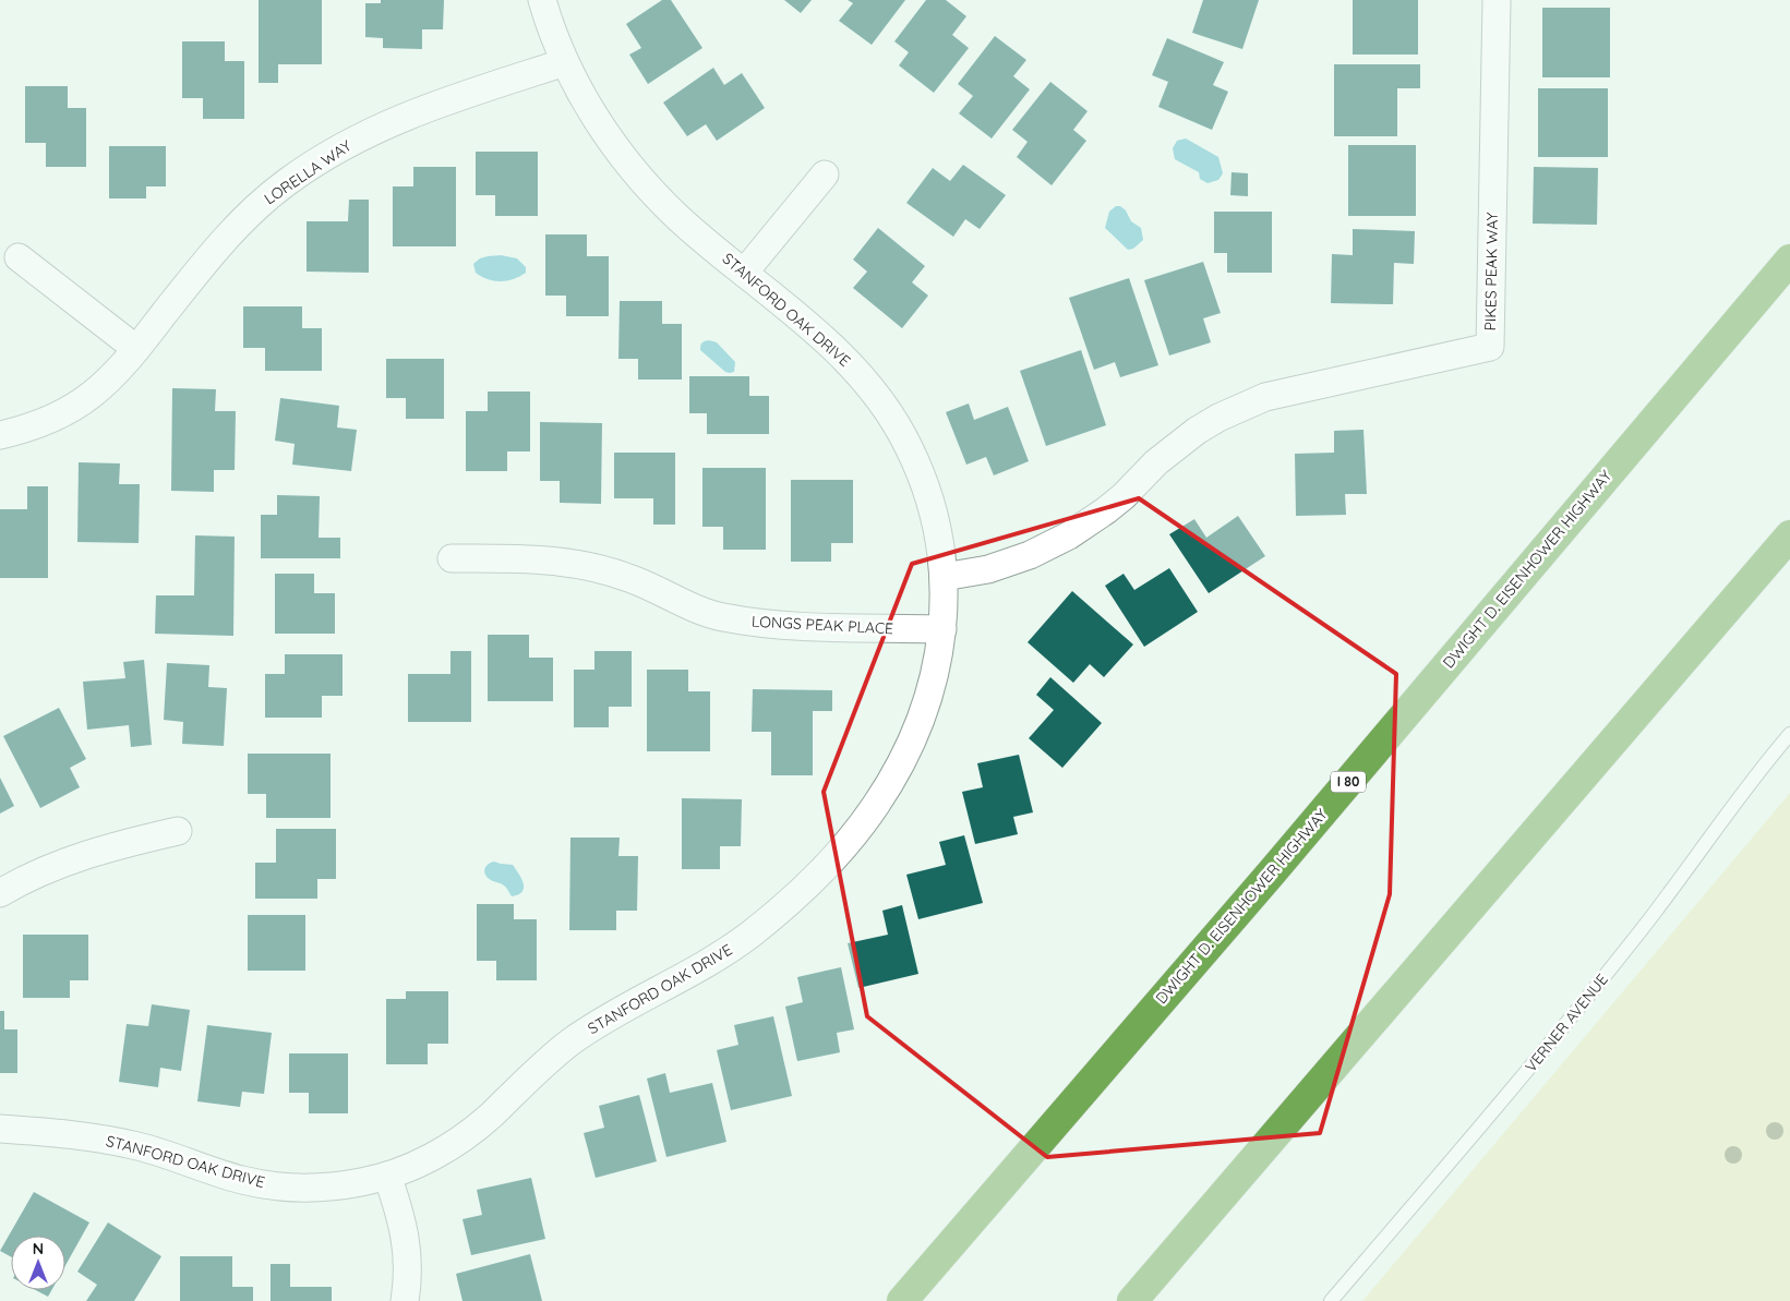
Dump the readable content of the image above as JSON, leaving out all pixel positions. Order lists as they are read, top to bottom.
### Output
{
  "streets": {
    "highway": ["DWIGHT D. EISENHOWER HIGHWAY", "I 80"],
    "street": [
      "LORELLA WAY",
      "PIKES PEAK WAY",
      "STANFORD OAK DRIVE",
      "LONGS PEAK PLACE"
    ],
    "lane": ["VERNER AVENUE"]
  },
  "crossings": [
    ["LORELLA WAY", "STANFORD OAK DRIVE"],
    ["PIKES PEAK WAY", "STANFORD OAK DRIVE"],
    ["STANFORD OAK DRIVE", "LONGS PEAK PLACE"]
  ],
  "north": "top"
}
